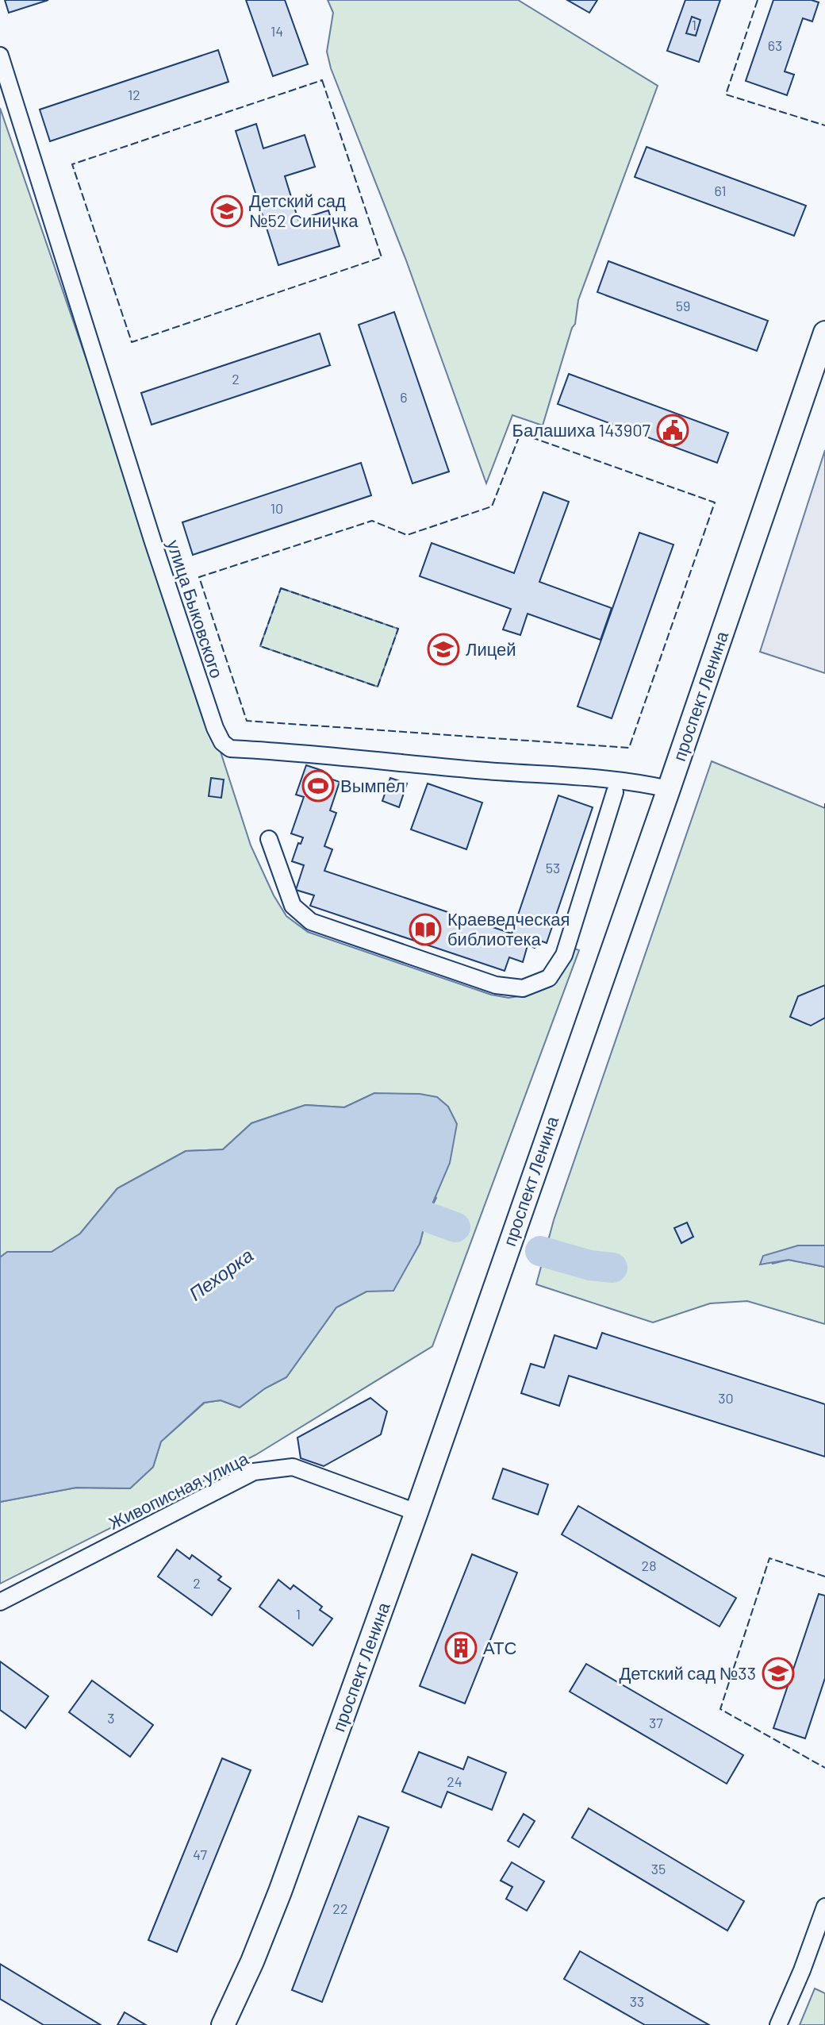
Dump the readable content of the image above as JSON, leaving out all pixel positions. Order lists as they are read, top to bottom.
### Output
{
  "streets": {
    "main road": ["проспект Ленина"],
    "street": ["улица Быковского", "Живописная улица"]
  },
  "crossings": [
    ["улица Быковского", "проспект Ленина"],
    ["проспект Ленина", "Живописная улица"]
  ],
  "water": ["Пехорка"],
  "places": {
    "school or university": ["Детский сад №52 Синичка", "Лицей", "Детский сад №33"],
    "public building": ["Балашиха 143907"],
    "sports": ["Вымпел"],
    "library": ["Краеведческая библиотека"],
    "building": ["АТС"]
  },
  "house_numbers": [
    "1",
    "14",
    "63",
    "12",
    "61",
    "59",
    "2",
    "6",
    "10",
    "53",
    "30",
    "28",
    "2",
    "1",
    "3",
    "37",
    "24",
    "47",
    "35",
    "22",
    "33"
  ]
}
